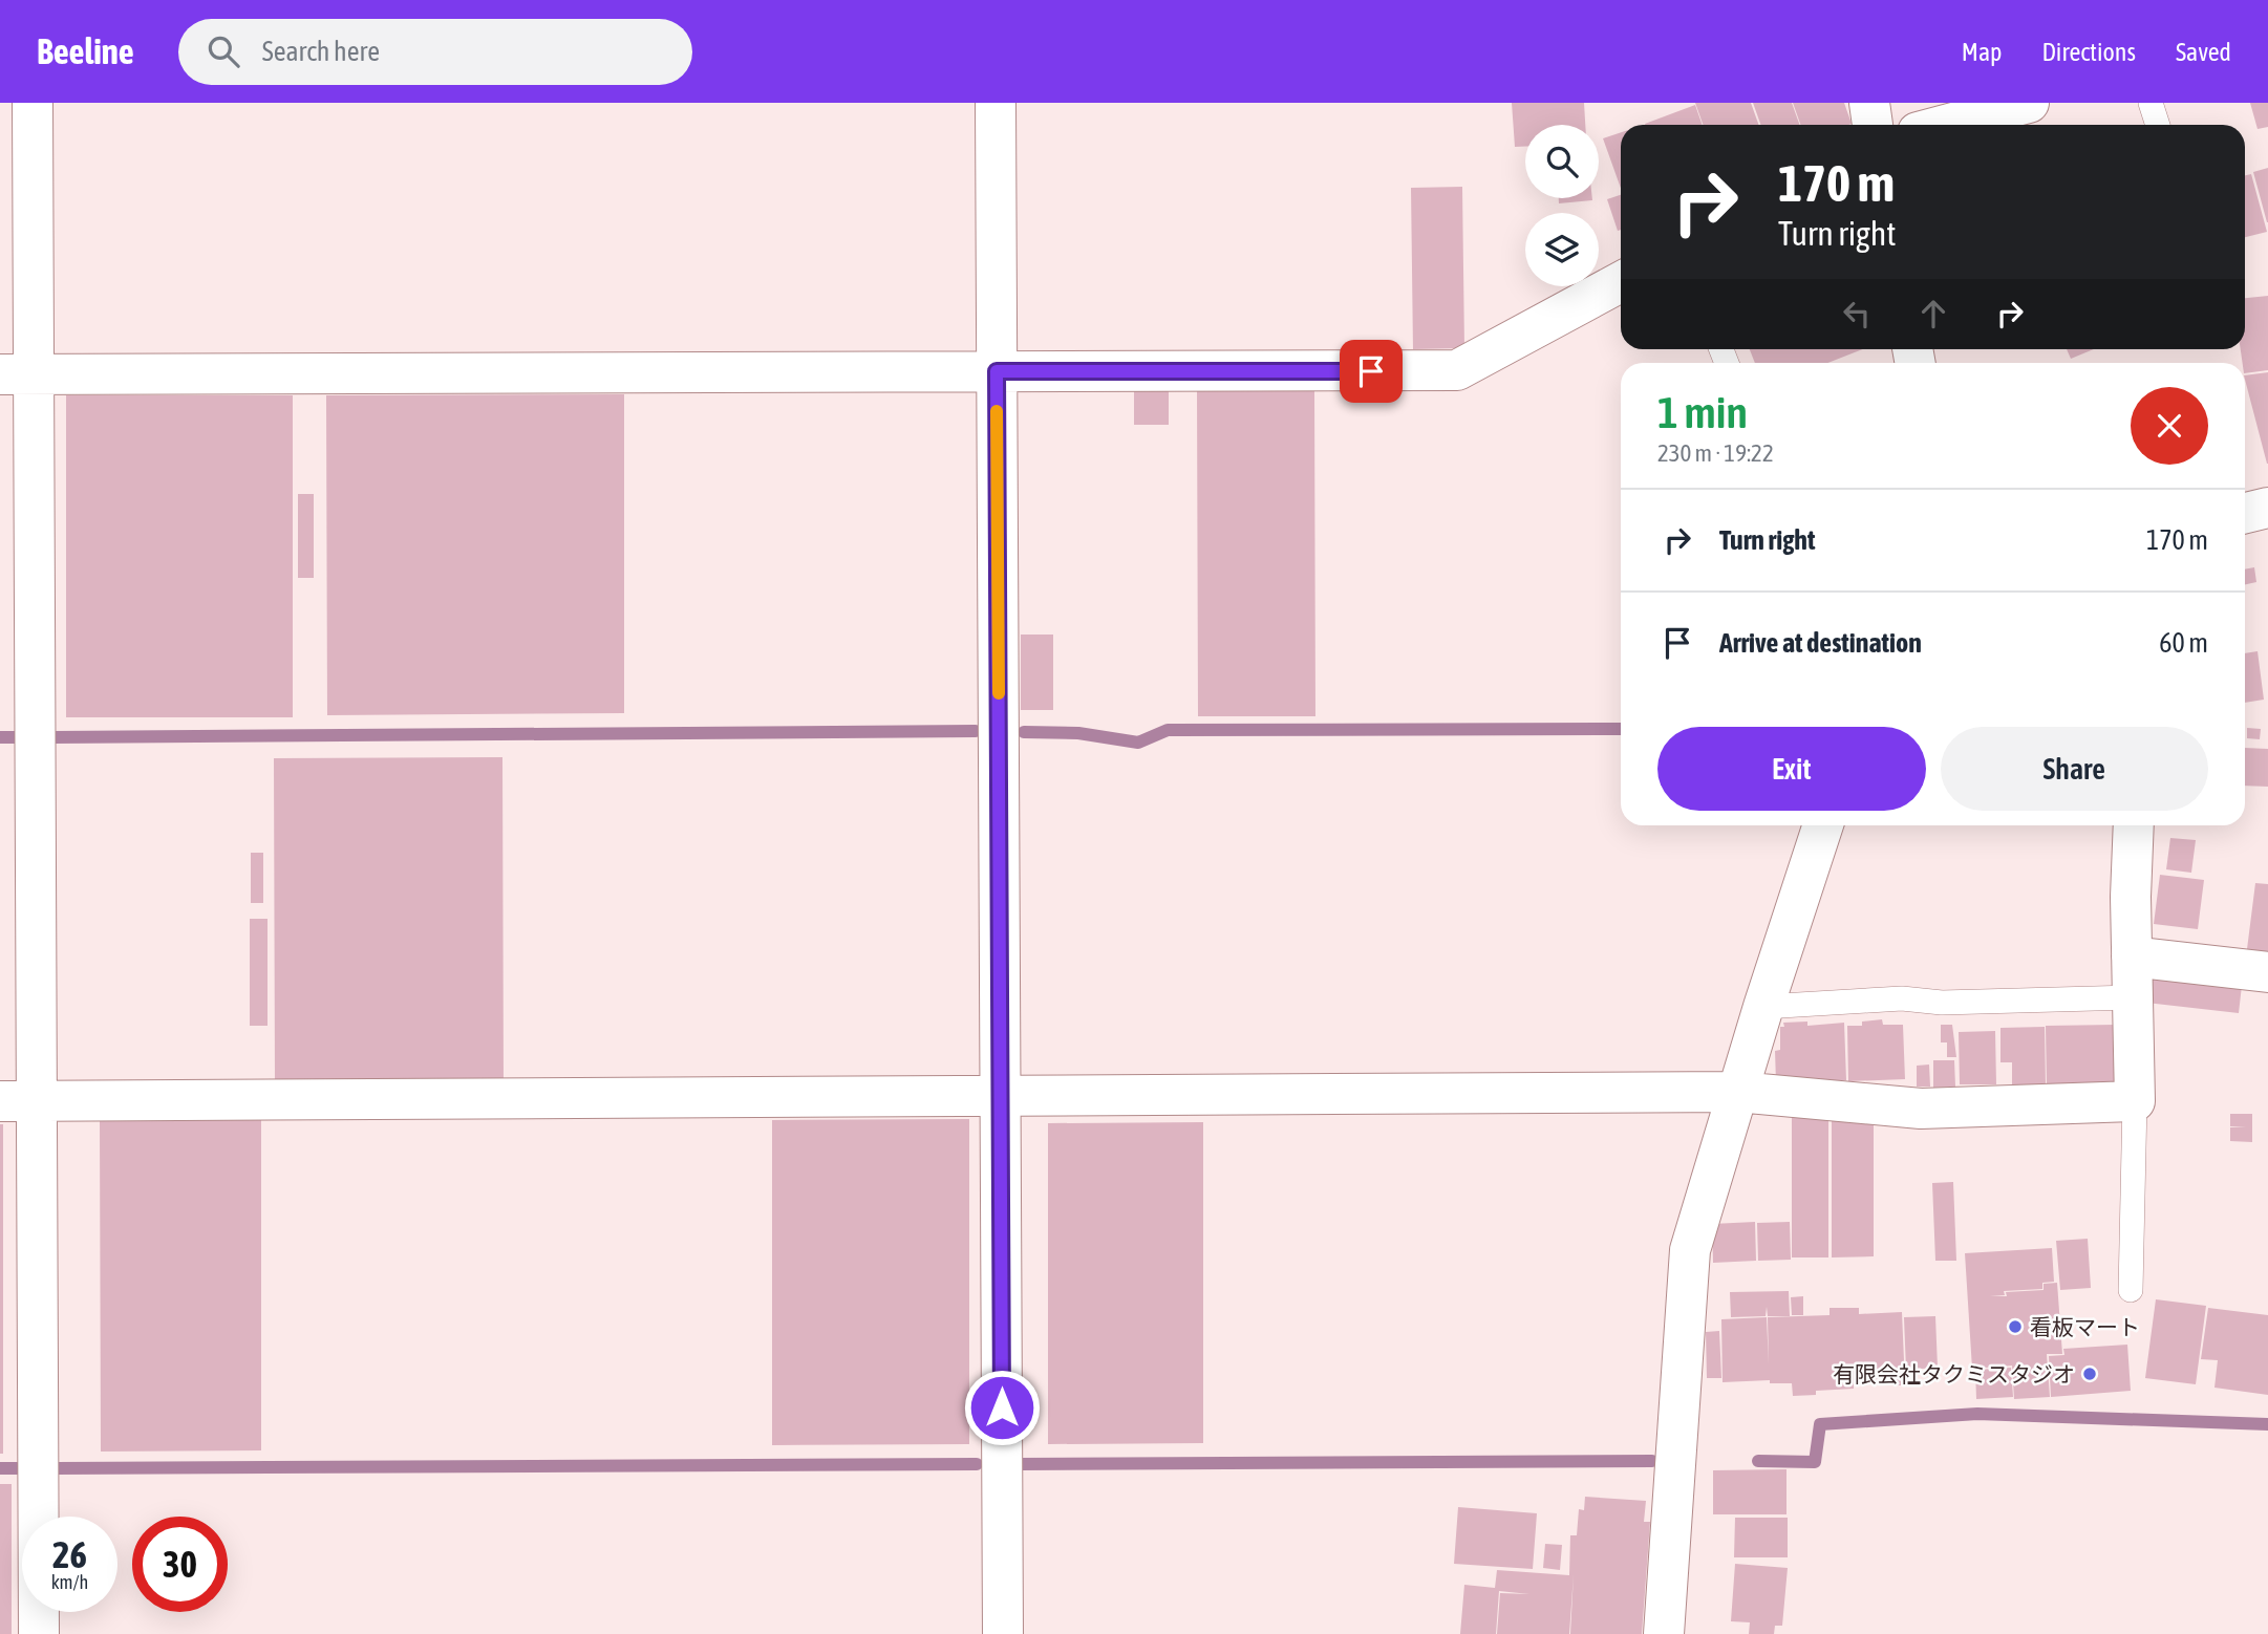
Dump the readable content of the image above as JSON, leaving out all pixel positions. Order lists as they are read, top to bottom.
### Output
{
  "places": ["看板マート", "有限会社タクミスタジオ"],
  "page": {
    "header": "Beeline",
    "search": "Search here",
    "nav": ["Map", "Directions", "Saved"],
    "turn": ["170 m", "Turn right"],
    "heading": ["1 min", "230 m · 19:22"],
    "list": [
      {
        "name": "Turn right",
        "value": "170 m"
      },
      {
        "name": "Arrive at destination",
        "value": "60 m"
      }
    ],
    "buttons": ["Exit", "Share"],
    "speed": "26 km/h",
    "limit": "30"
  }
}
